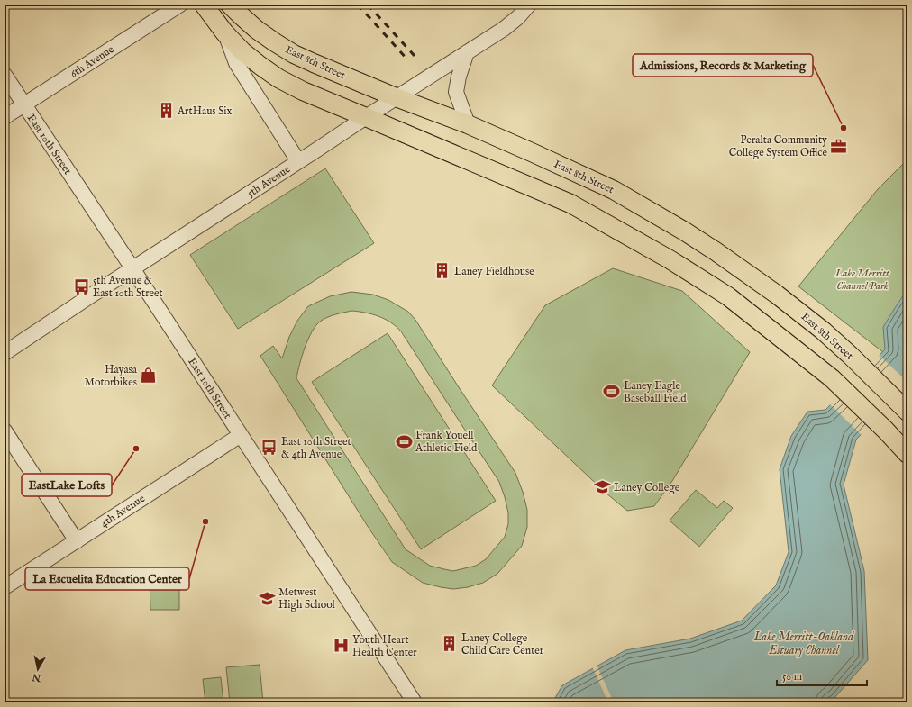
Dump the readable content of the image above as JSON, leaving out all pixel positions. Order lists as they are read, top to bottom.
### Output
{
  "streets": {
    "main road": ["East 8th Street"],
    "street": [
      "6th Avenue",
      "East 10th Street",
      "5th Avenue",
      "4th Avenue"
    ]
  },
  "crossings": [
    ["6th Avenue", "East 10th Street"],
    ["East 8th Street", "5th Avenue"],
    ["East 10th Street", "5th Avenue"],
    ["East 10th Street", "4th Avenue"]
  ],
  "water": ["Lake Merritt-Oakland Estuary Channel"],
  "parks": ["Lake Merritt Channel Park"],
  "places": {
    "building": ["ArtHaus Six", "Laney Fieldhouse", "Laney College Child Care Center"],
    "other": ["Admissions, Records & Marketing", "EastLake Lofts", "La Escuelita Education Center"],
    "office": ["Peralta Community College System Office"],
    "bus stop": ["5th Avenue & East 10th Street", "East 10th Street & 4th Avenue"],
    "shop": ["Hayasa Motorbikes"],
    "sports": ["Laney Eagle Baseball Field", "Frank Youell Athletic Field"],
    "school or university": ["Laney College", "Metwest High School"],
    "hospital": ["Youth Heart Health Center"]
  },
  "scale_bar": "50 m",
  "north": "bottom"
}
